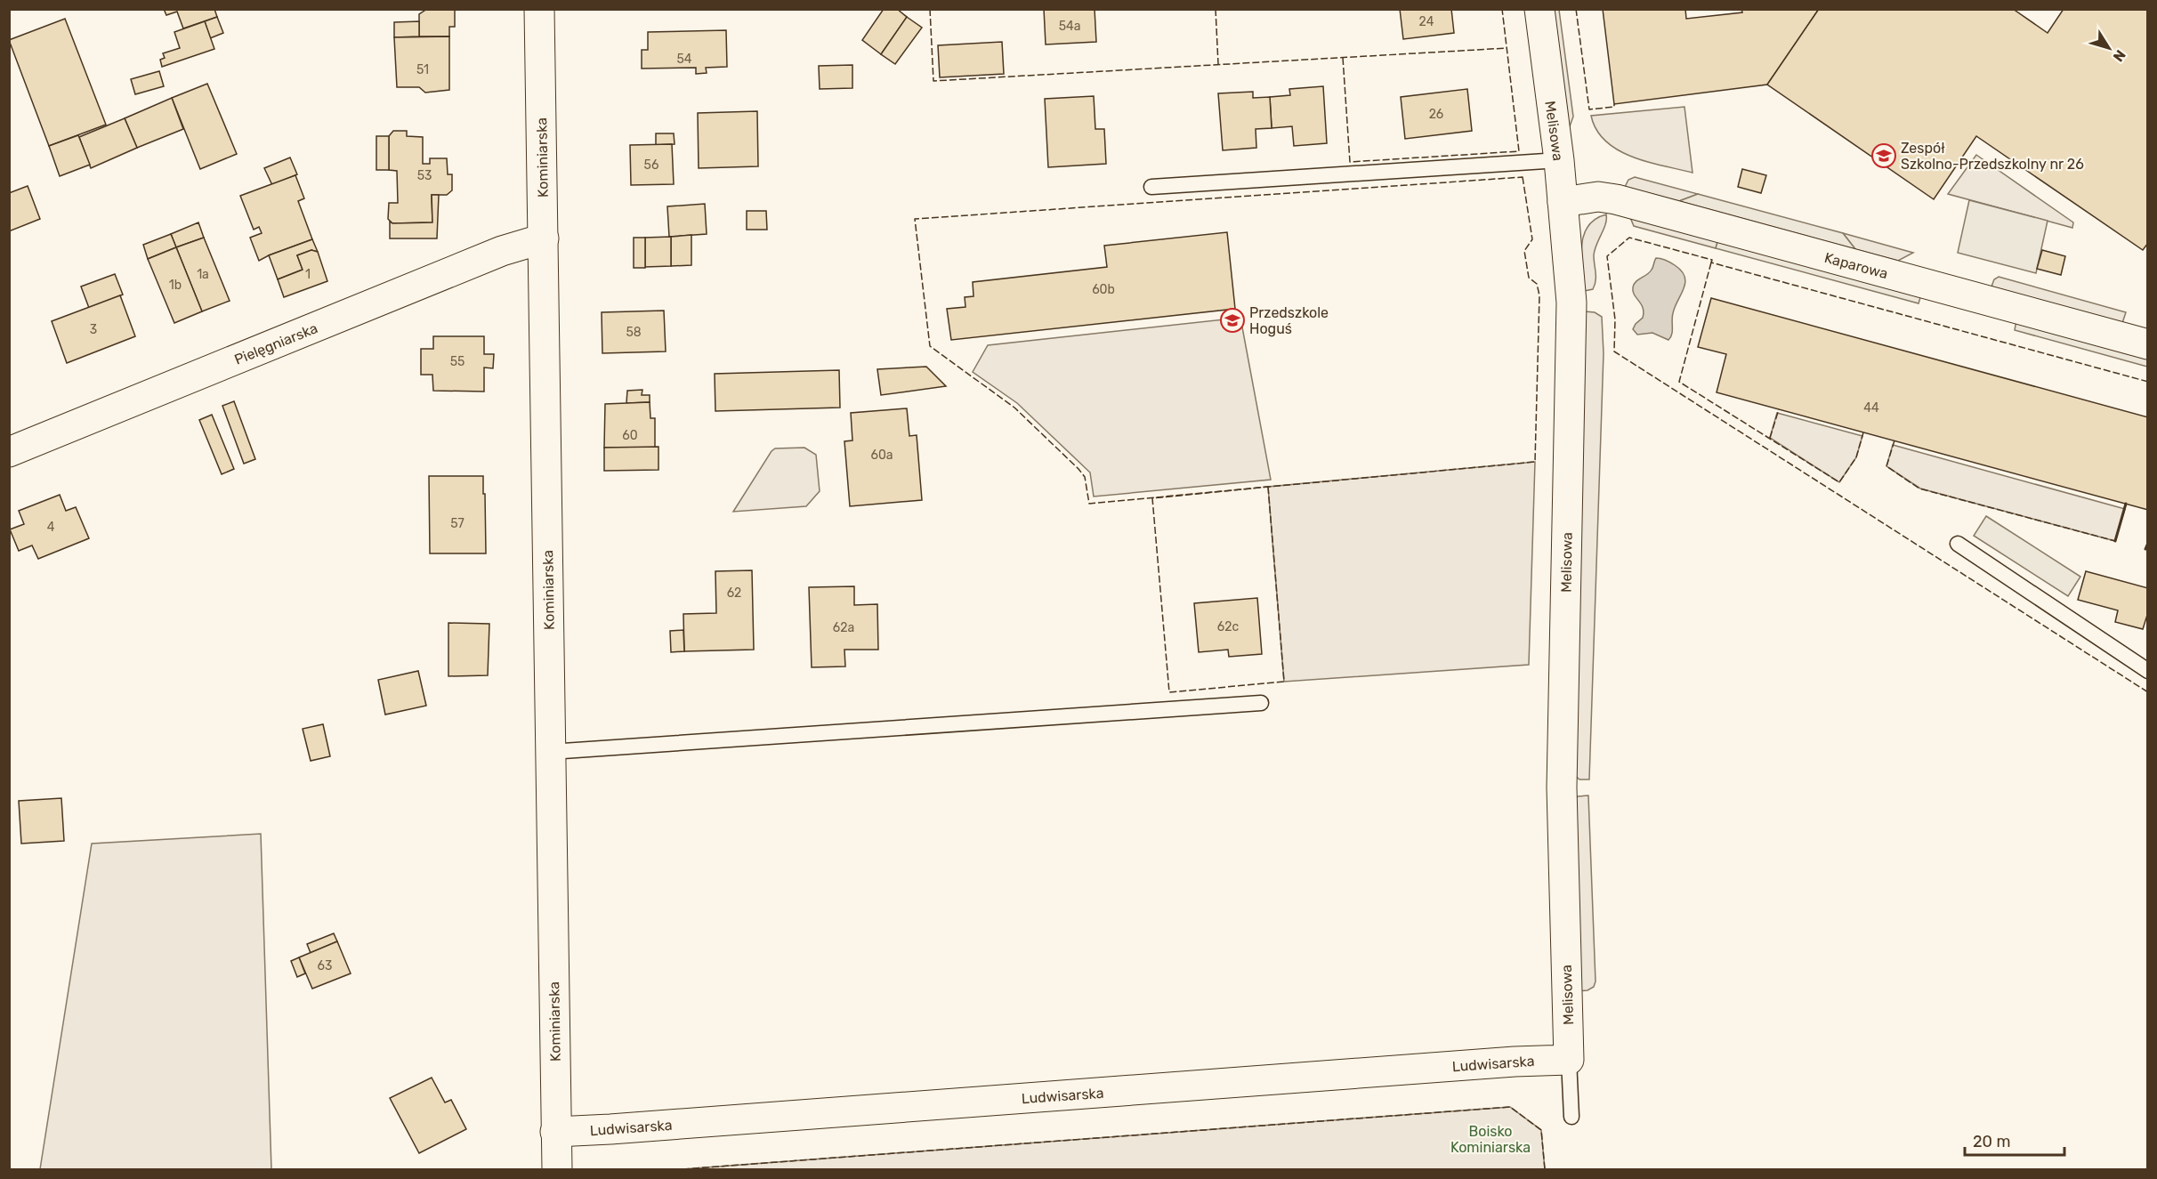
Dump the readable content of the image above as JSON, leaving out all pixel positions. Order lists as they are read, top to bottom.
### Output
{
  "streets": {
    "street": [
      "Melisowa",
      "Kominiarska",
      "Kaparowa",
      "Pielęgniarska",
      "Ludwisarska"
    ]
  },
  "crossings": [
    ["Melisowa", "Kaparowa"],
    ["Melisowa", "Ludwisarska"],
    ["Kominiarska", "Pielęgniarska"],
    ["Kominiarska", "Ludwisarska"]
  ],
  "parks": ["Boisko Kominiarska"],
  "places": {
    "school or university": ["Zespół Szkolno-Przedszkolny nr 26", "Przedszkole Hoguś"]
  },
  "house_numbers": [
    "24",
    "54a",
    "54",
    "51",
    "26",
    "56",
    "53",
    "1a",
    "1",
    "1b",
    "60b",
    "3",
    "58",
    "55",
    "44",
    "60",
    "60a",
    "57",
    "4",
    "62",
    "62c",
    "62a",
    "63"
  ],
  "scale_bar": "20 m",
  "north": "bottom right"
}
